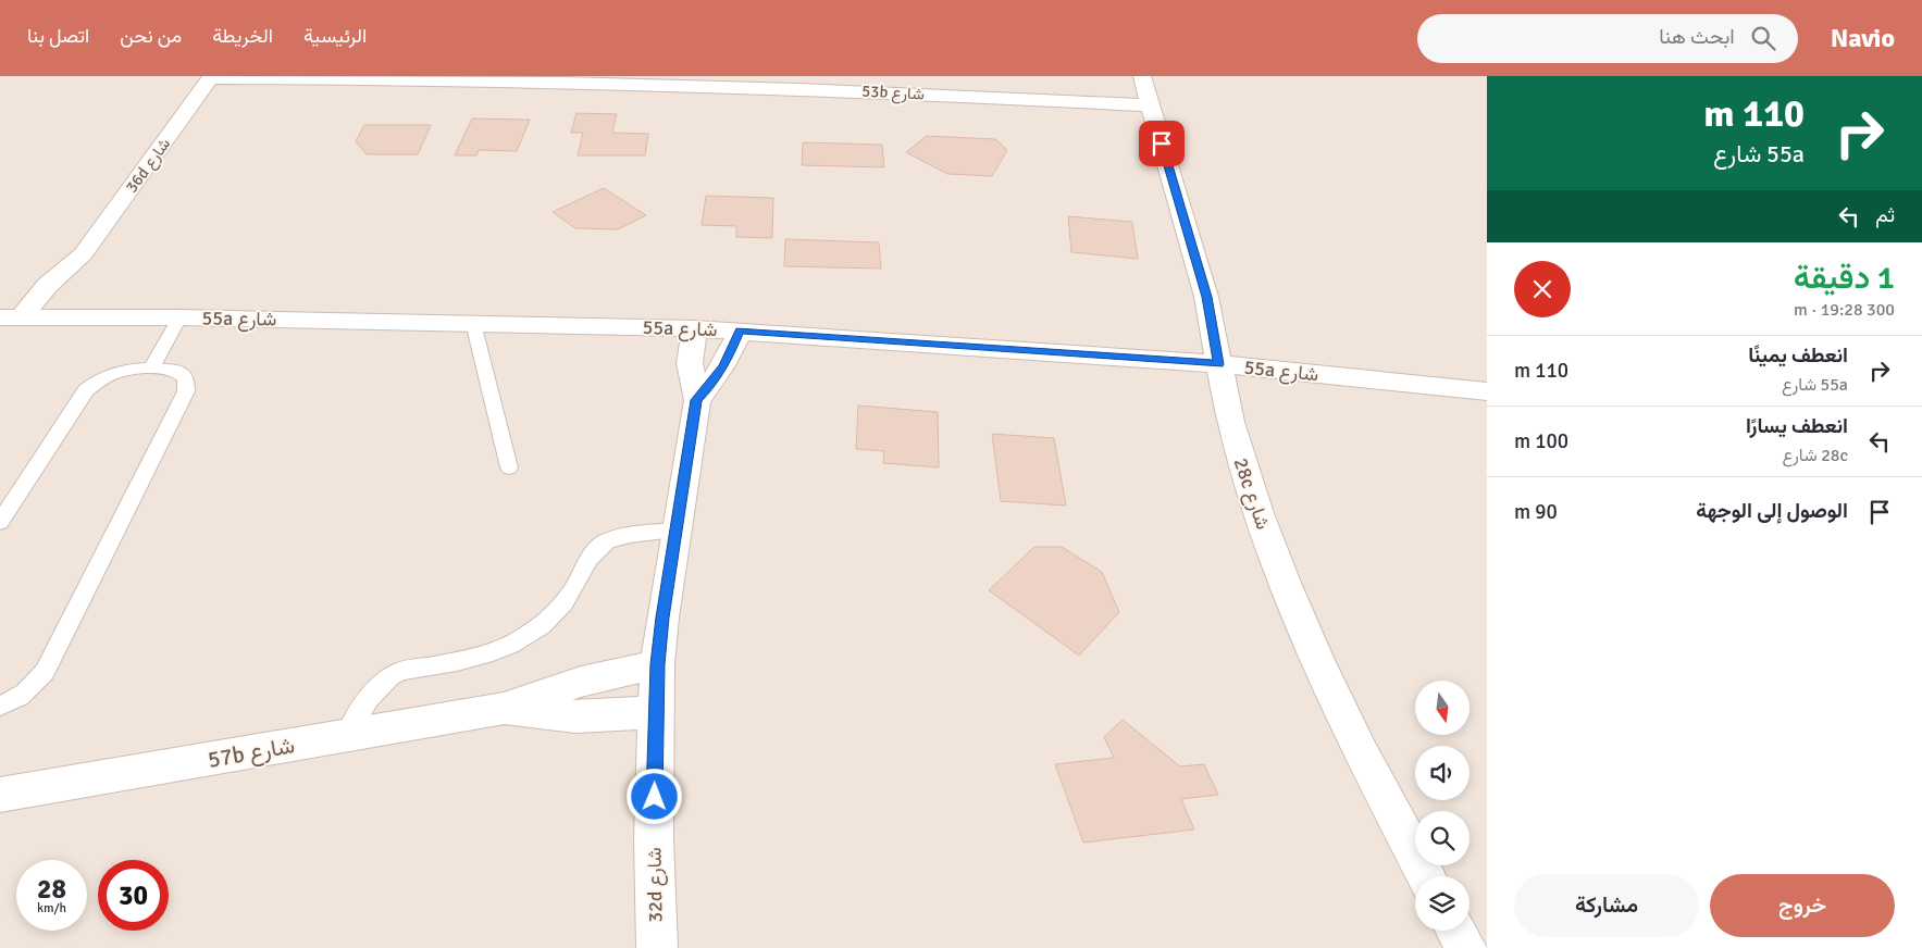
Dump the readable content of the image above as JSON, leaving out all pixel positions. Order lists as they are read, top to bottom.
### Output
{
  "streets": {
    "street": [
      "53b شارع",
      "36d شارع",
      "55a شارع",
      "28c شارع",
      "57b شارع",
      "32d شارع"
    ]
  },
  "crossings": [
    ["53b شارع", "36d شارع"],
    ["53b شارع", "28c شارع"],
    ["36d شارع", "55a شارع"],
    ["55a شارع", "28c شارع"],
    ["55a شارع", "32d شارع"],
    ["57b شارع", "32d شارع"]
  ],
  "north": "bottom",
  "page": {
    "header": "Navio",
    "search": "ابحث هنا",
    "nav": [
      "الرئيسية",
      "الخريطة",
      "من نحن",
      "اتصل بنا"
    ],
    "turn": ["110 m", "55a شارع"],
    "then": "ثم",
    "heading": ["1 دقيقة", "300 m · 19:28"],
    "list": [
      {
        "name": "انعطف يمينًا",
        "note": "55a شارع",
        "value": "110 m"
      },
      {
        "name": "انعطف يسارًا",
        "note": "28c شارع",
        "value": "100 m"
      },
      {
        "name": "الوصول إلى الوجهة",
        "value": "90 m"
      }
    ],
    "speed": "28 km/h",
    "limit": "30",
    "buttons": ["خروج", "مشاركة"]
  }
}
